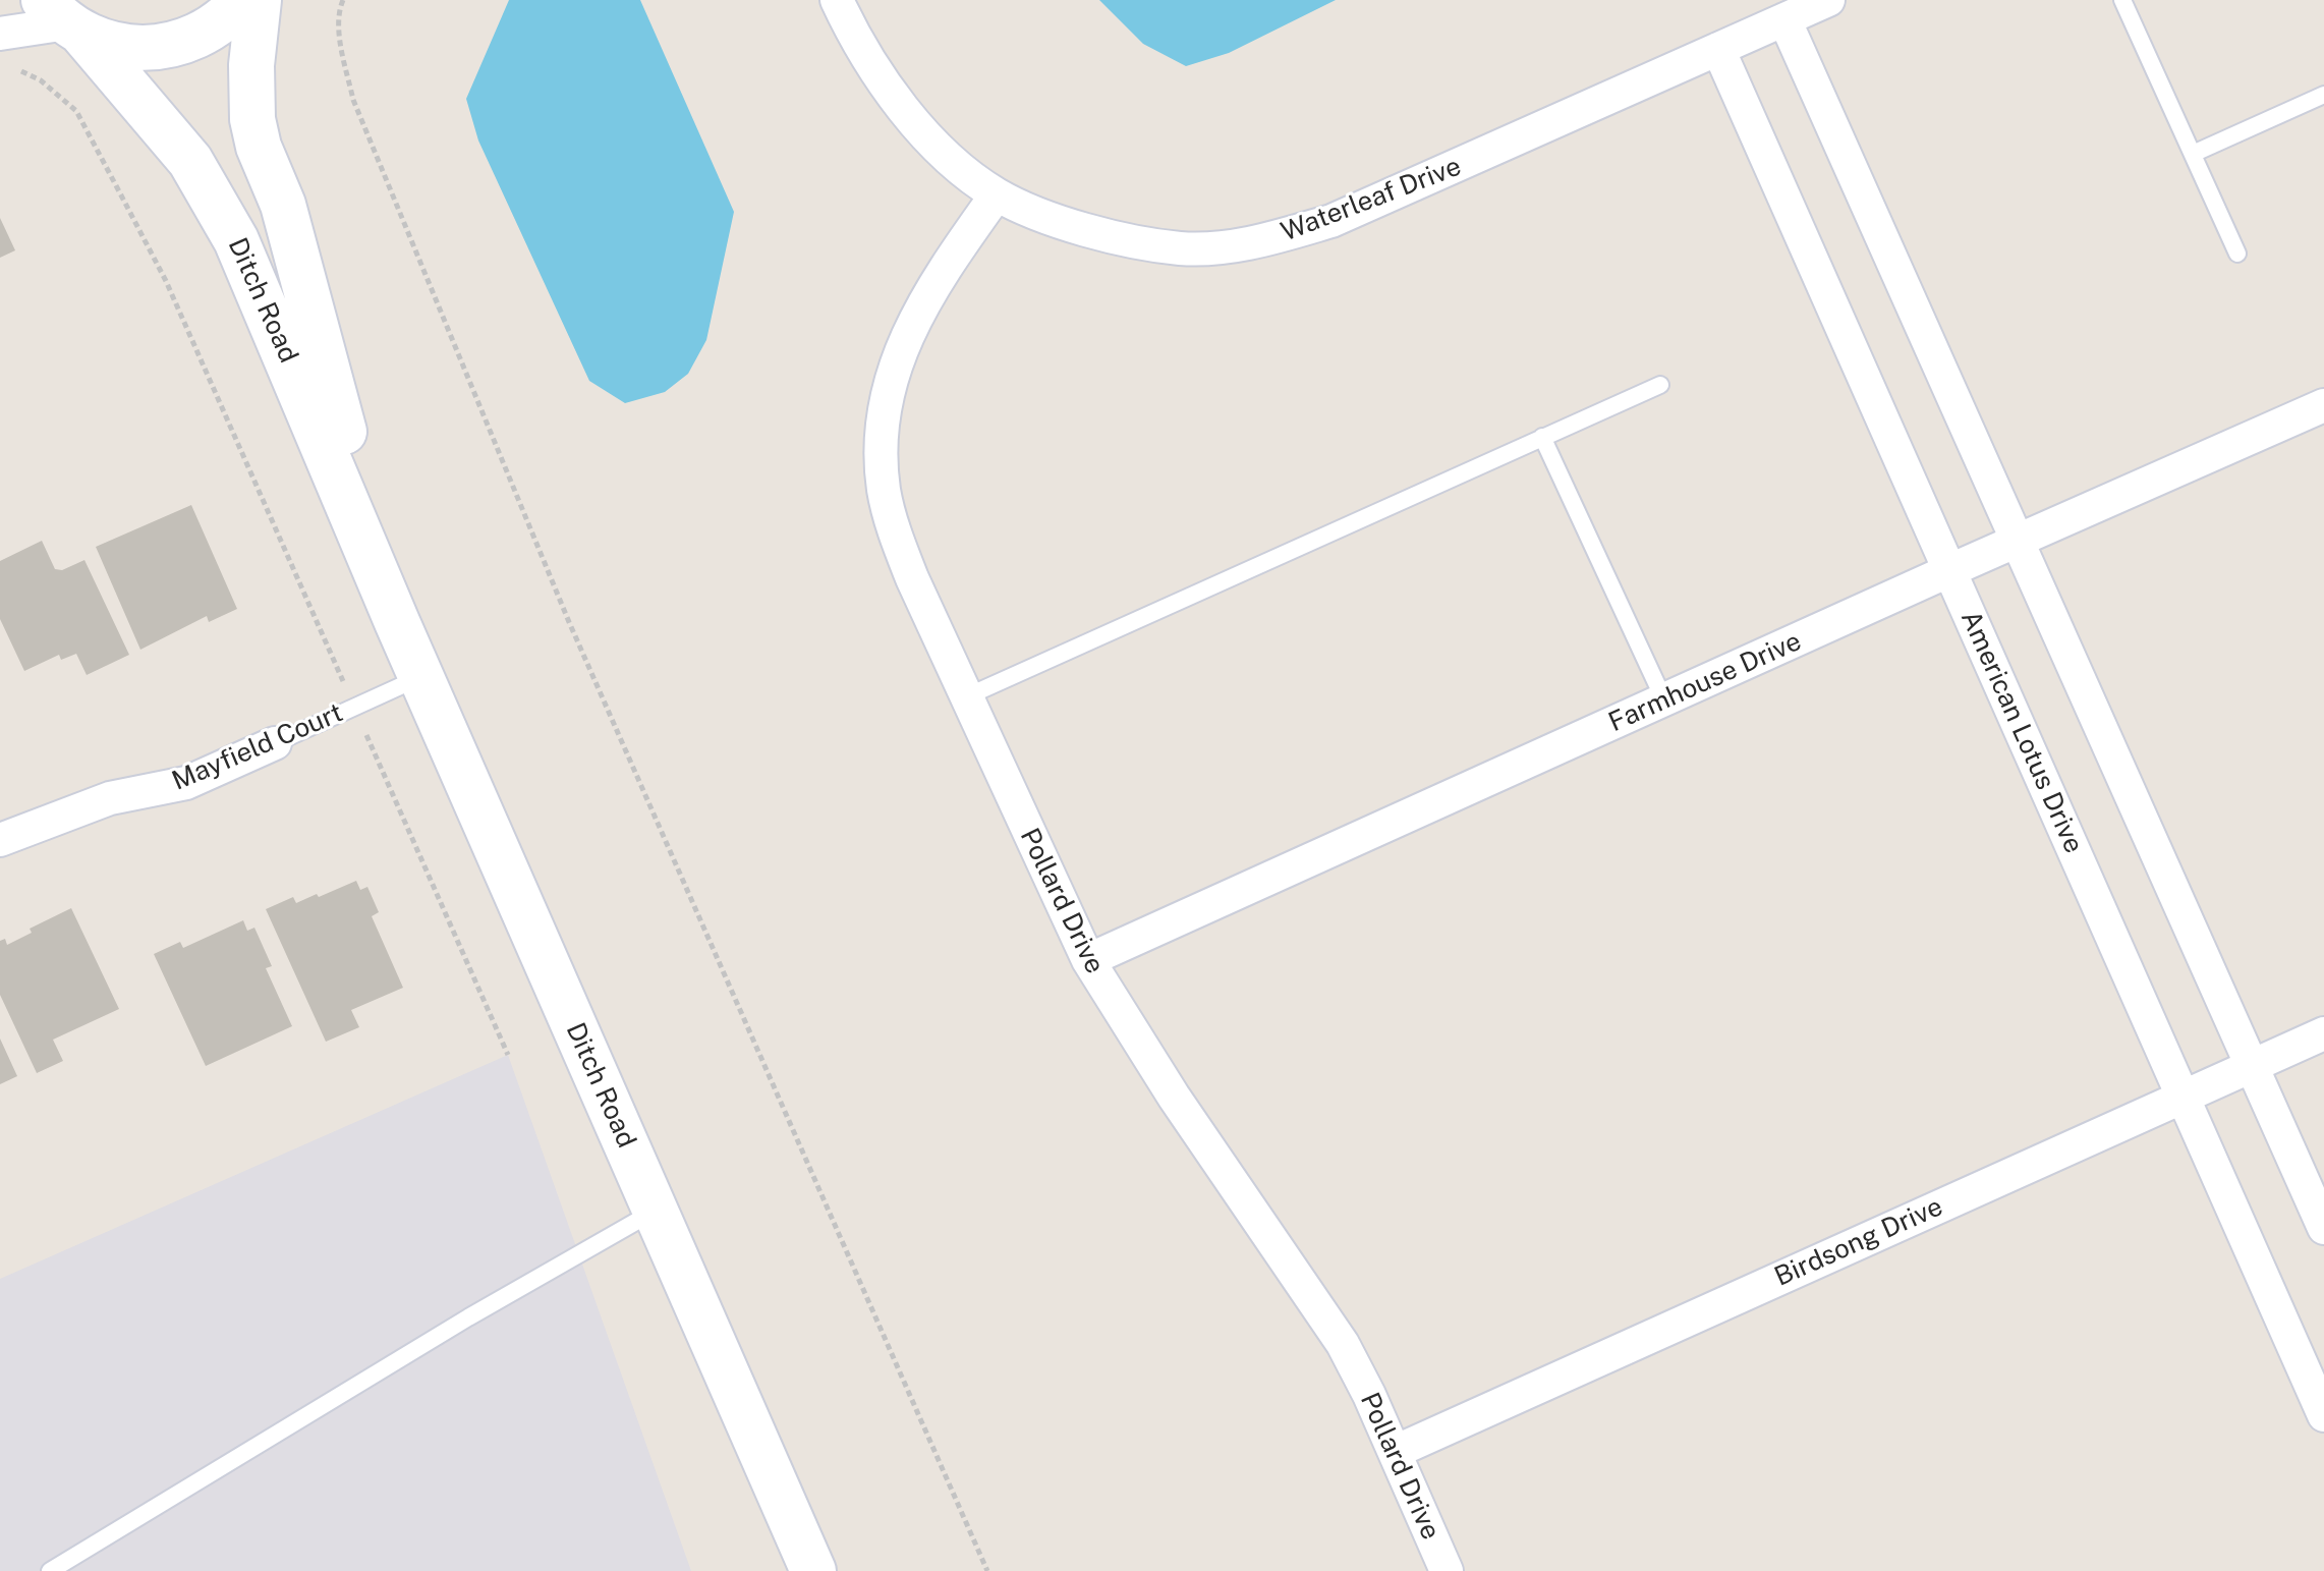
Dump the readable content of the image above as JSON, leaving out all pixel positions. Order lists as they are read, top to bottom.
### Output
{
  "streets": {
    "street": [
      "Waterleaf Drive",
      "Ditch Road",
      "Farmhouse Drive",
      "American Lotus Drive",
      "Mayfield Court",
      "Pollard Drive",
      "Birdsong Drive"
    ]
  },
  "crossings": [
    ["Waterleaf Drive", "American Lotus Drive"],
    ["Waterleaf Drive", "Pollard Drive"],
    ["Ditch Road", "Mayfield Court"],
    ["Farmhouse Drive", "American Lotus Drive"],
    ["Farmhouse Drive", "Pollard Drive"],
    ["American Lotus Drive", "Birdsong Drive"],
    ["Pollard Drive", "Birdsong Drive"]
  ]
}
